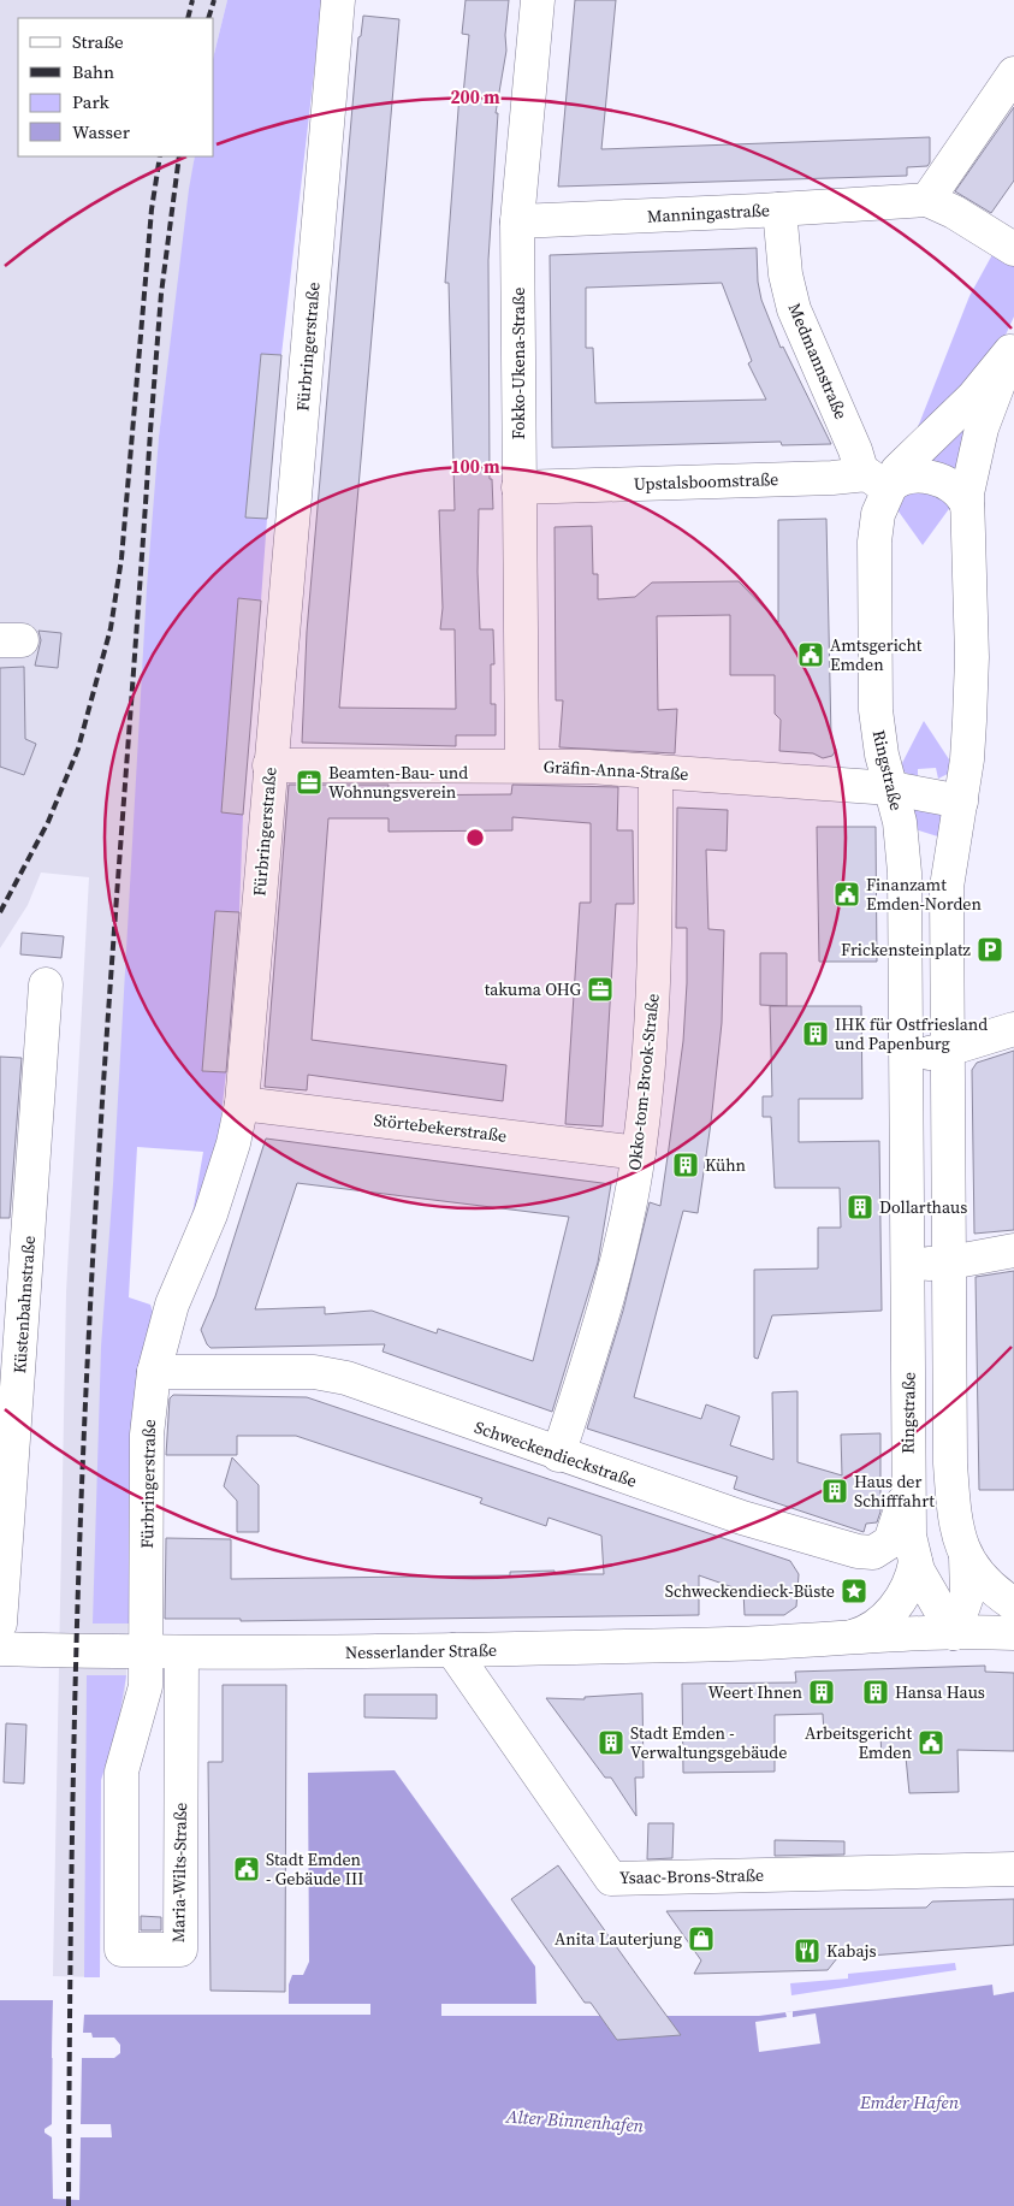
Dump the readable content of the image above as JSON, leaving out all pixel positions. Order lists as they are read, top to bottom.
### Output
{
  "streets": {
    "street": [
      "Manningastraße",
      "Fürbringerstraße",
      "Medmannstraße",
      "Fokko-Ukena-Straße",
      "Upstalsboomstraße",
      "Gräfin-Anna-Straße",
      "Ringstraße",
      "Okko-tom-Brook-Straße",
      "Störtebekerstraße",
      "Küstenbahnstraße",
      "Schweckendieckstraße",
      "Nesserlander Straße",
      "Maria-Wilts-Straße",
      "Ysaac-Brons-Straße"
    ]
  },
  "crossings": [
    ["Manningastraße", "Medmannstraße"],
    ["Manningastraße", "Fokko-Ukena-Straße"],
    ["Fürbringerstraße", "Gräfin-Anna-Straße"],
    ["Fürbringerstraße", "Störtebekerstraße"],
    ["Fürbringerstraße", "Schweckendieckstraße"],
    ["Fürbringerstraße", "Nesserlander Straße"],
    ["Fürbringerstraße", "Maria-Wilts-Straße"],
    ["Medmannstraße", "Upstalsboomstraße"],
    ["Medmannstraße", "Ringstraße"],
    ["Fokko-Ukena-Straße", "Upstalsboomstraße"],
    ["Fokko-Ukena-Straße", "Gräfin-Anna-Straße"],
    ["Upstalsboomstraße", "Ringstraße"],
    ["Gräfin-Anna-Straße", "Ringstraße"],
    ["Gräfin-Anna-Straße", "Okko-tom-Brook-Straße"],
    ["Ringstraße", "Schweckendieckstraße"],
    ["Ringstraße", "Nesserlander Straße"],
    ["Okko-tom-Brook-Straße", "Störtebekerstraße"],
    ["Okko-tom-Brook-Straße", "Schweckendieckstraße"],
    ["Nesserlander Straße", "Maria-Wilts-Straße"],
    ["Nesserlander Straße", "Ysaac-Brons-Straße"]
  ],
  "water": ["Emder Hafen", "Alter Binnenhafen"],
  "places": {
    "public building": [
      "Amtsgericht Emden",
      "Finanzamt Emden-Norden",
      "Arbeitsgericht Emden",
      "Stadt Emden - Gebäude III"
    ],
    "office": ["Beamten-Bau- und Wohnungsverein", "takuma OHG"],
    "parking": ["Frickensteinplatz"],
    "building": [
      "IHK für Ostfriesland und Papenburg",
      "Kühn",
      "Dollarthaus",
      "Haus der Schifffahrt",
      "Weert Ihnen",
      "Hansa Haus",
      "Stadt Emden - Verwaltungsgebäude"
    ],
    "place": ["Schweckendieck-Büste"],
    "shop": ["Anita Lauterjung"],
    "restaurant": ["Kabajs"]
  },
  "legend": [
    "Straße",
    "Bahn",
    "Park",
    "Wasser"
  ],
  "rings": ["200 m", "100 m"]
}
